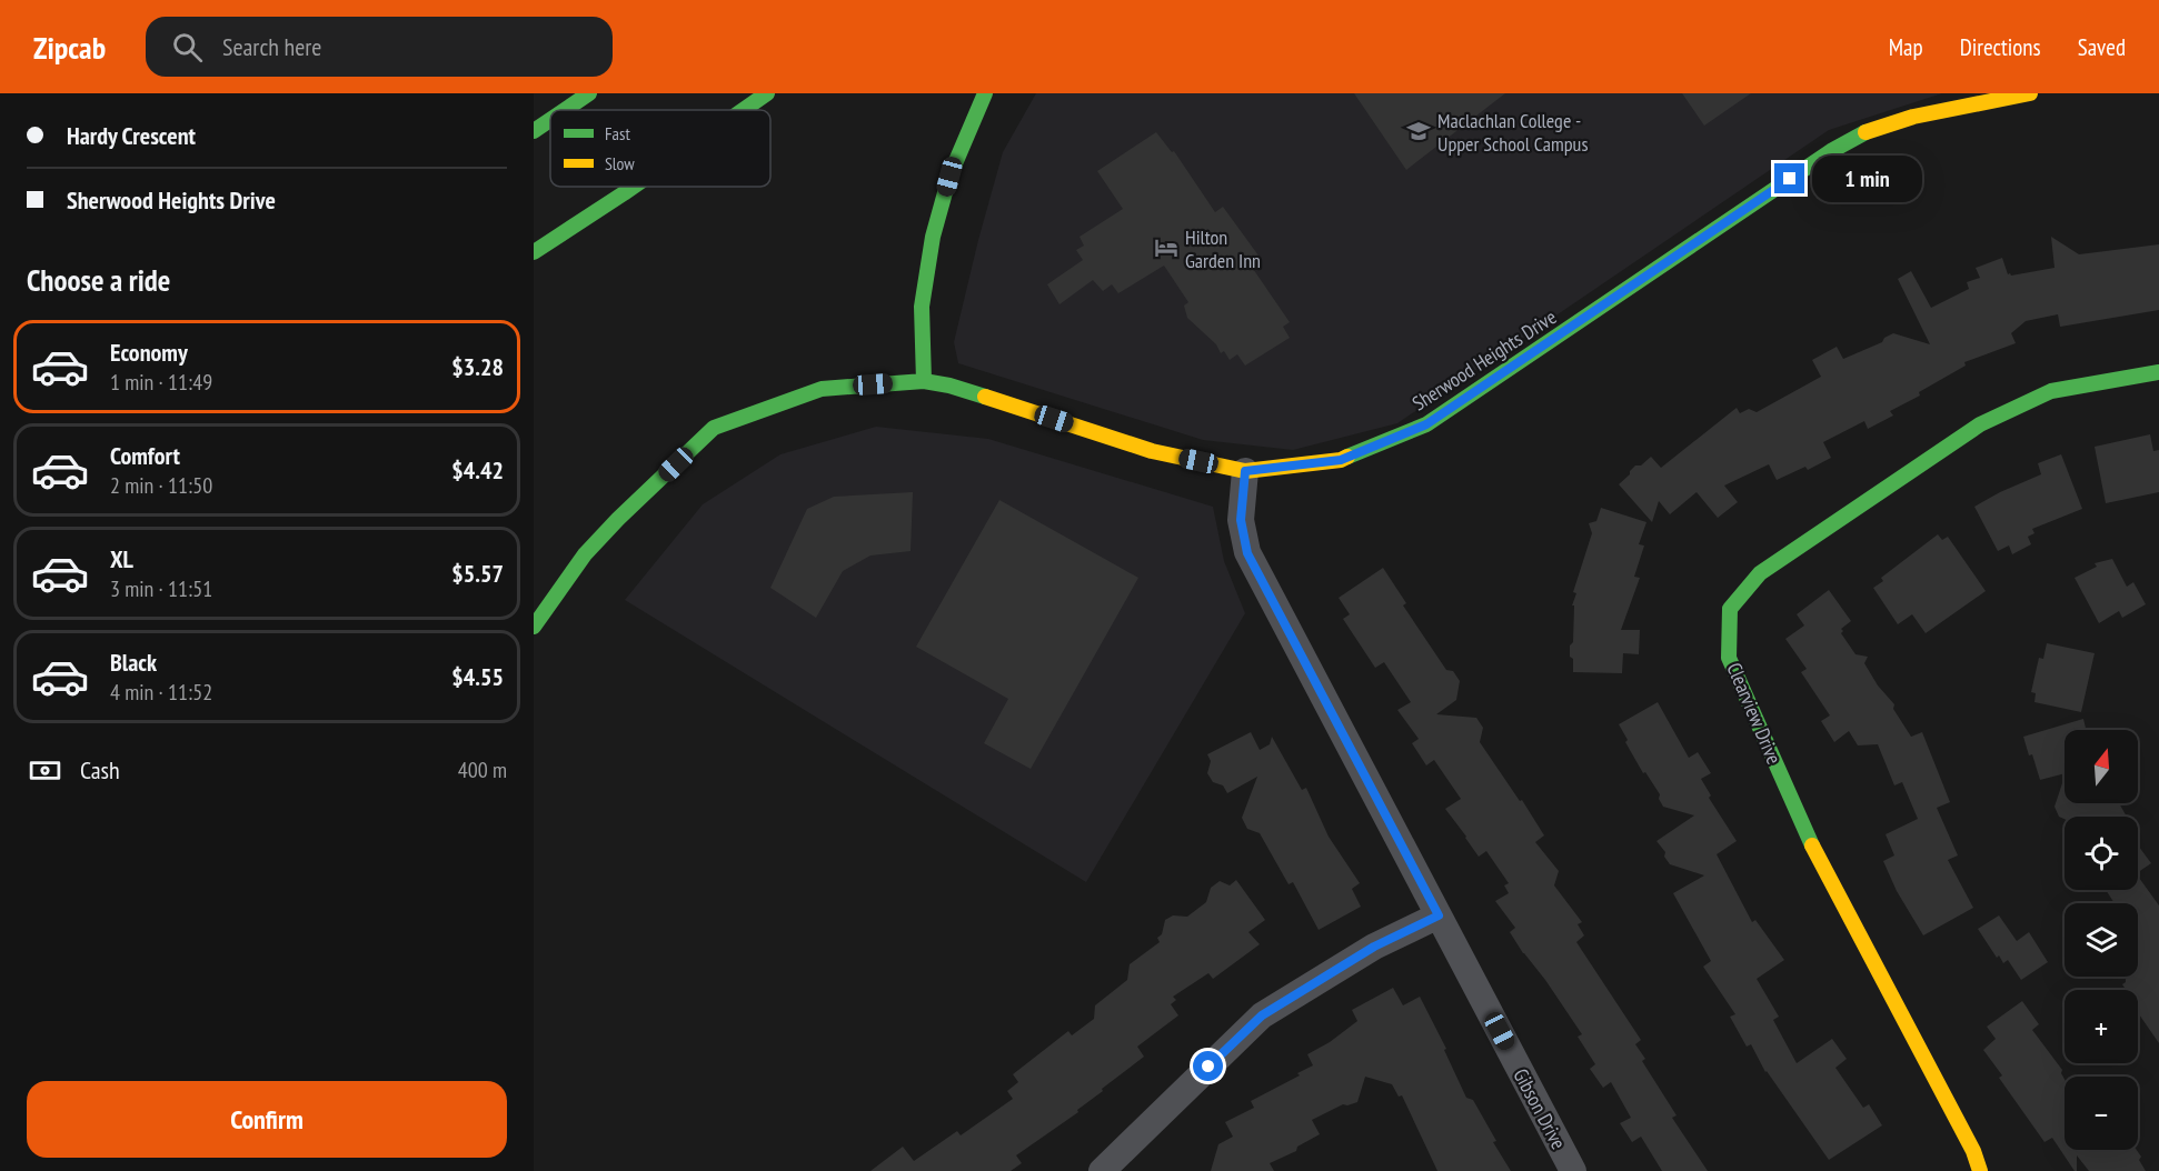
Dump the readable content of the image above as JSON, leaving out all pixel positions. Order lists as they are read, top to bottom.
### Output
{
  "streets": {
    "main road": ["Sherwood Heights Drive", "Clearview Drive"],
    "street": ["Gibson Drive"]
  },
  "crossings": [
    ["Sherwood Heights Drive", "Gibson Drive"]
  ],
  "places": {
    "school or university": ["Maclachlan College - Upper School Campus"],
    "hotel": ["Hilton Garden Inn"]
  },
  "legend": ["Fast", "Slow"],
  "north": "top",
  "page": {
    "header": "Zipcab",
    "search": "Search here",
    "nav": ["Map", "Directions", "Saved"],
    "banner": ["Hardy Crescent", "Sherwood Heights Drive"],
    "bubble": "1 min",
    "heading": "Choose a ride",
    "list": [
      {
        "name": "Economy",
        "note": "1 min · 11:49",
        "value": "$3.28"
      },
      {
        "name": "Comfort",
        "note": "2 min · 11:50",
        "value": "$4.42"
      },
      {
        "name": "XL",
        "note": "3 min · 11:51",
        "value": "$5.57"
      },
      {
        "name": "Black",
        "note": "4 min · 11:52",
        "value": "$4.55"
      }
    ],
    "map_buttons": ["+", "−"],
    "pay": ["Cash", "400 m"],
    "buttons": "Confirm"
  }
}
